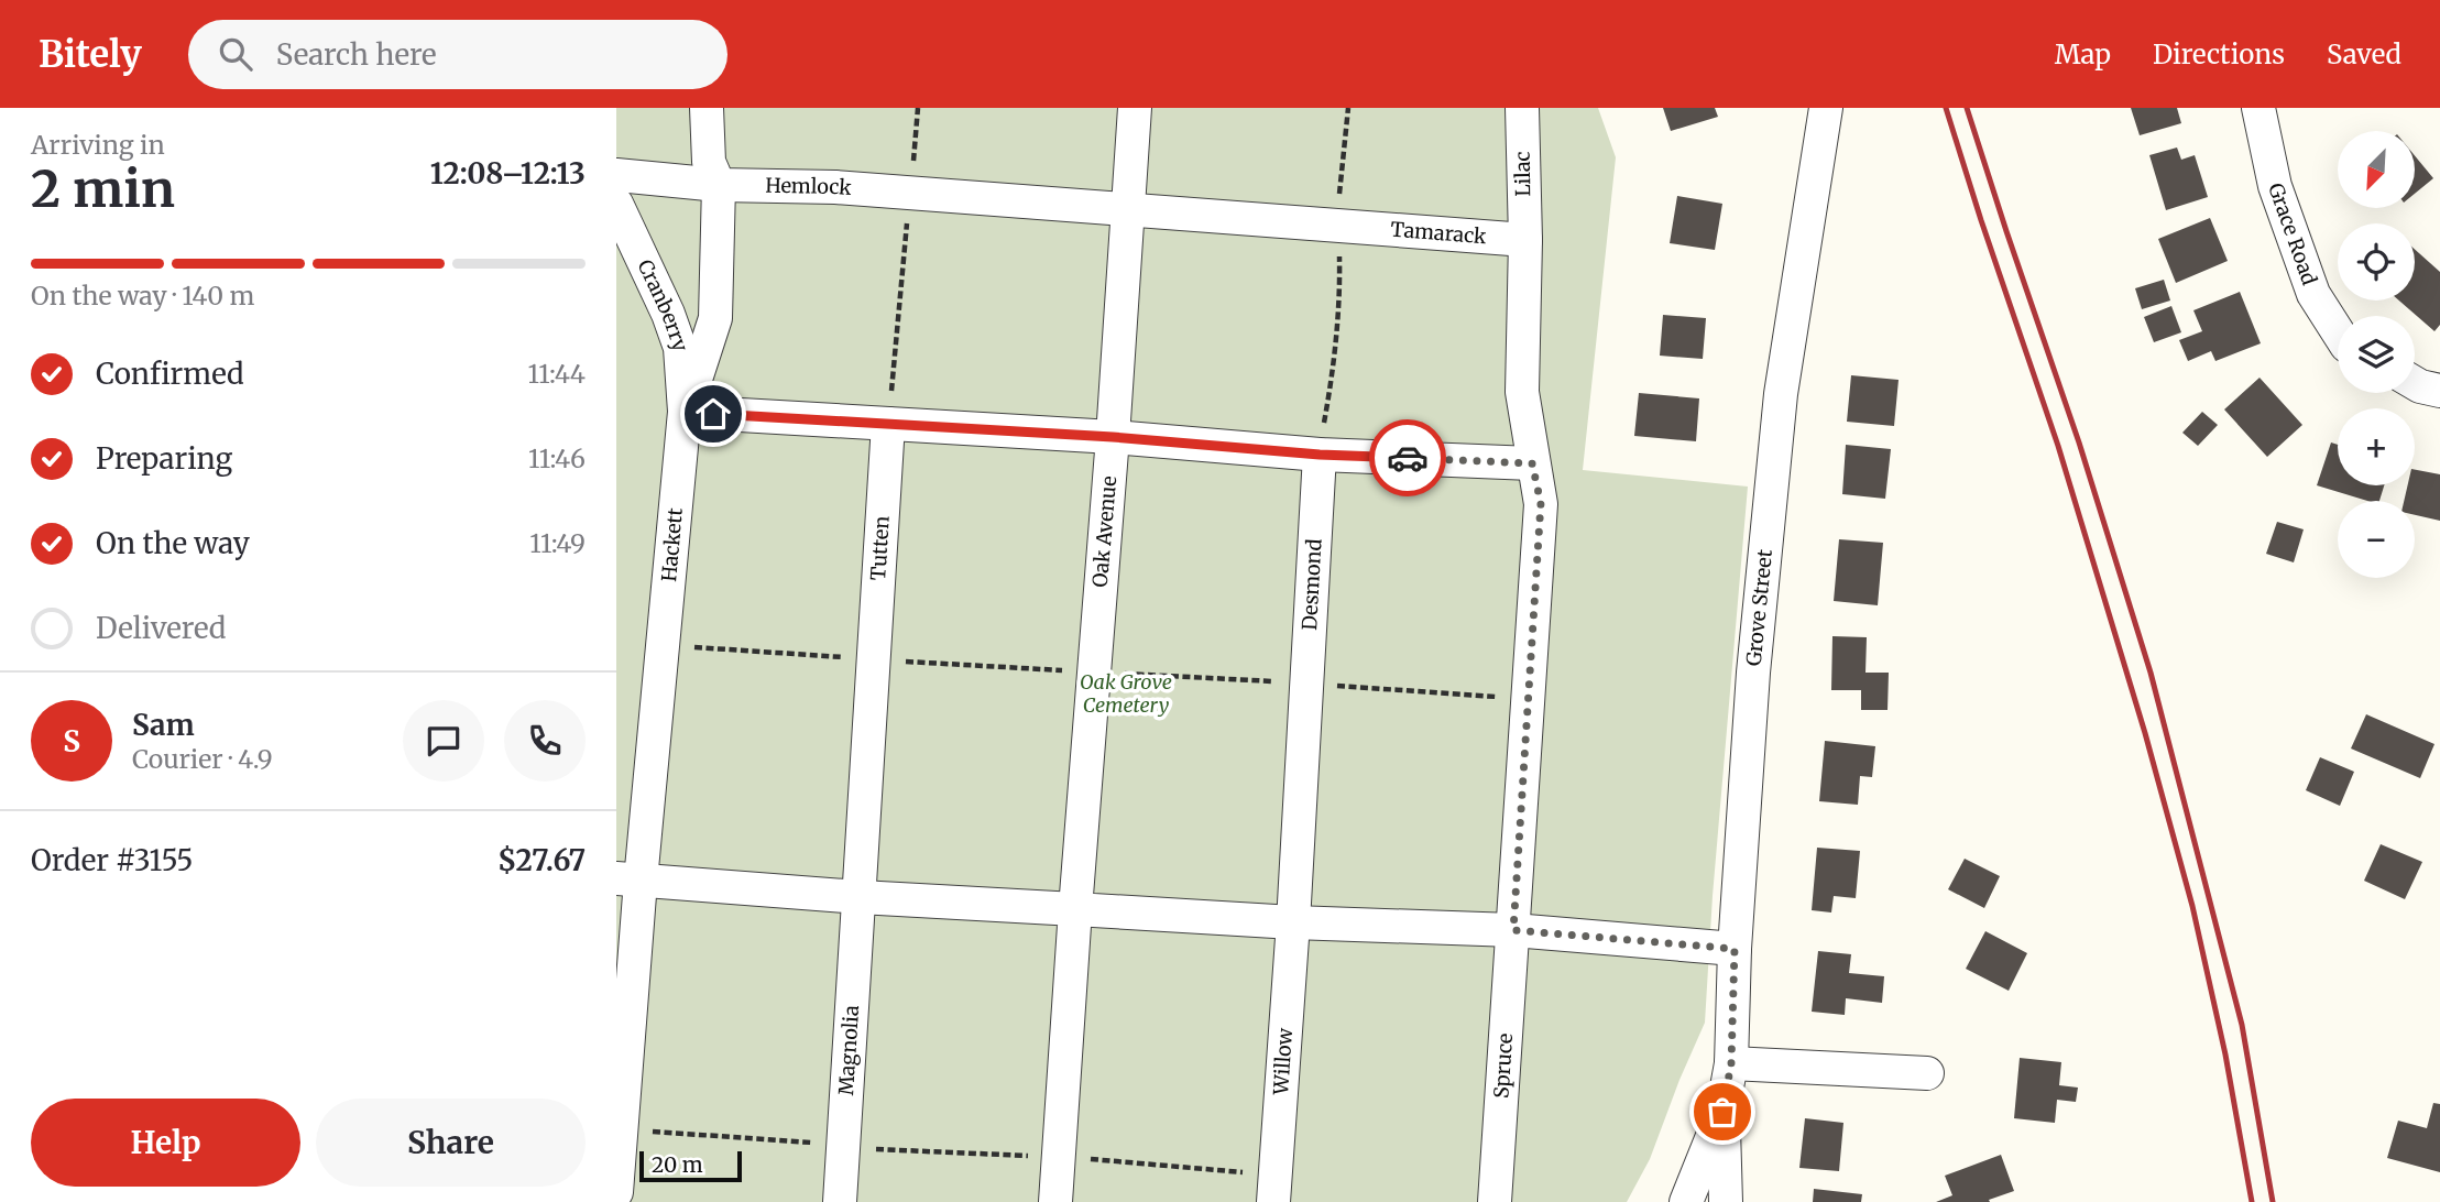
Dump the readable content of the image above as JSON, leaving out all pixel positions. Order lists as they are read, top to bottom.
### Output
{
  "streets": {
    "street": [
      "Lilac",
      "Hemlock",
      "Tamarack",
      "Grace Road",
      "Cranberry",
      "Oak Avenue",
      "Hackett",
      "Tutten",
      "Desmond",
      "Grove Street",
      "Magnolia",
      "Willow",
      "Spruce"
    ]
  },
  "crossings": [
    ["Lilac", "Tamarack"],
    ["Hemlock", "Tamarack"],
    ["Hemlock", "Oak Avenue"],
    ["Tamarack", "Oak Avenue"],
    ["Cranberry", "Hackett"],
    ["Tutten", "Magnolia"],
    ["Desmond", "Willow"]
  ],
  "parks": ["Oak Grove Cemetery"],
  "scale_bar": "20 m",
  "north": "bottom left",
  "page": {
    "header": "Bitely",
    "search": "Search here",
    "nav": ["Map", "Directions", "Saved"],
    "heading": ["2 min", "Arriving in", "12:08–12:13"],
    "panel": [
      "Sam",
      "Courier · 4.9",
      "Order #3155",
      "$27.67"
    ],
    "map_buttons": ["+", "−"],
    "bar": "On the way · 140 m",
    "list": [
      ["Confirmed", "11:44"],
      ["Preparing", "11:46"],
      ["On the way", "11:49"],
      "Delivered"
    ],
    "round": "S",
    "buttons": ["Help", "Share"],
    "scale": "20 m"
  }
}
